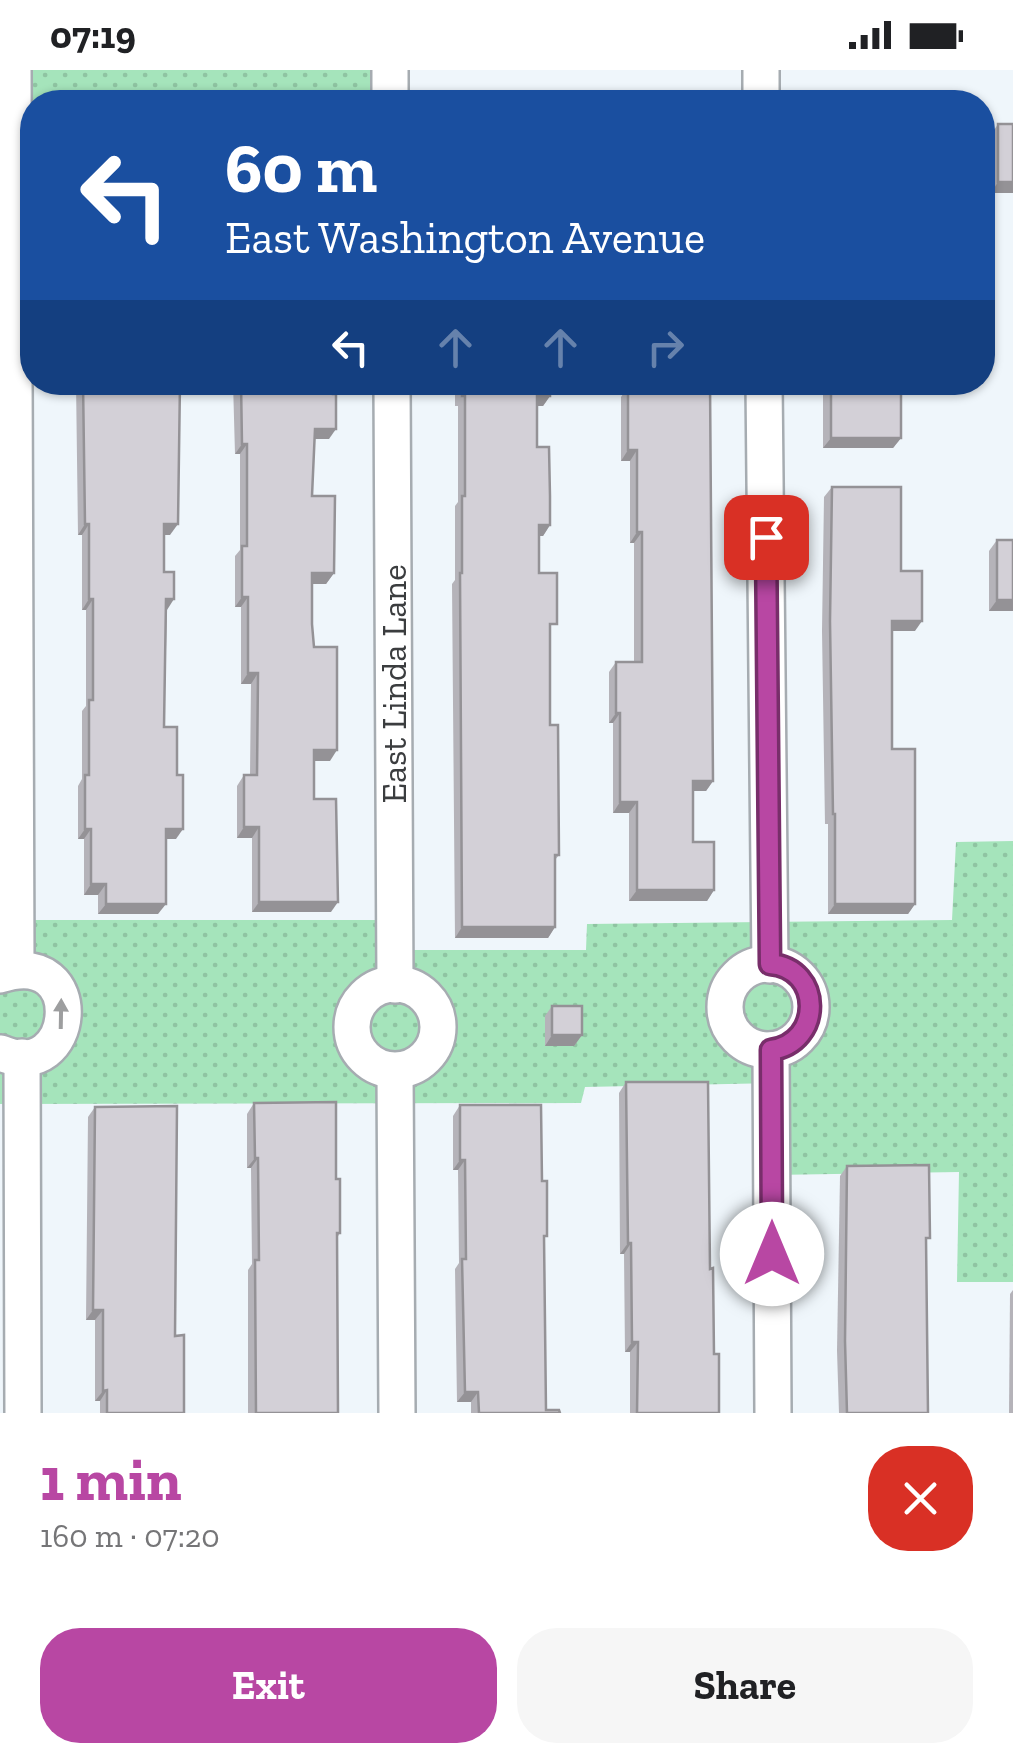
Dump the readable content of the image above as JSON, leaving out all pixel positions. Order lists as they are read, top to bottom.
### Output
{
  "streets": {
    "street": ["East Linda Lane"]
  },
  "page": {
    "status": "07:19",
    "turn": ["60 m", "East Washington Avenue"],
    "heading": ["1 min", "160 m · 07:20"],
    "buttons": ["Exit", "Share"]
  }
}
